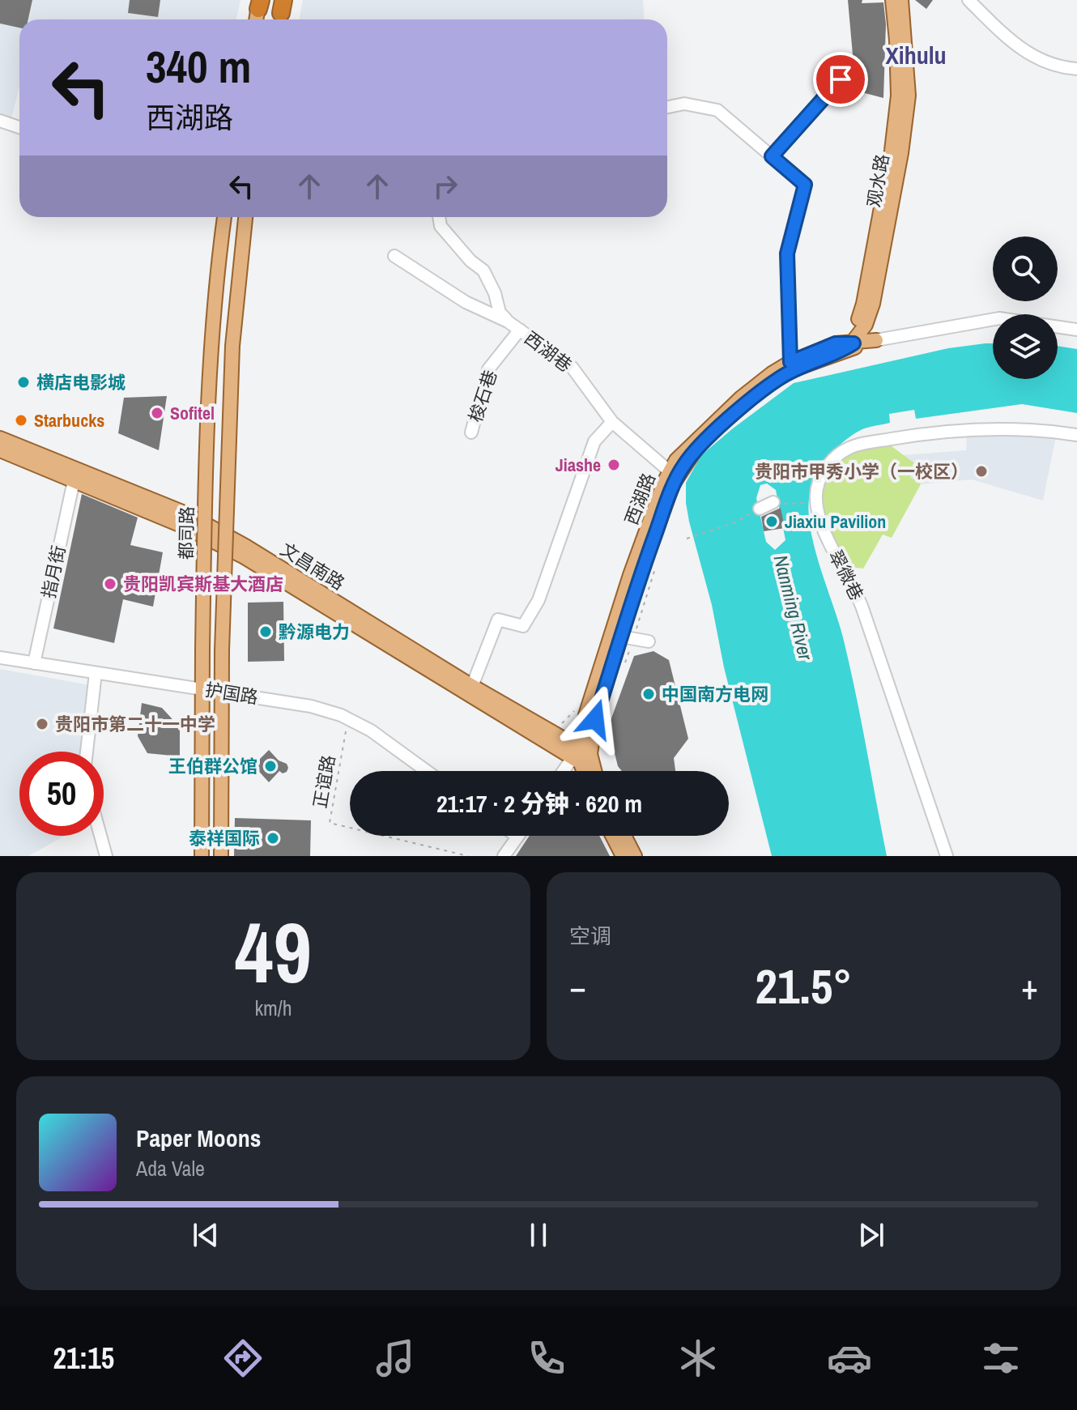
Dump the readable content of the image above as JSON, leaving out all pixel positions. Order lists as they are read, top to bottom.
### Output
{
  "streets": {
    "main road": [
      "观水路",
      "西湖路",
      "都司路",
      "文昌南路"
    ],
    "street": [
      "西湖巷",
      "梭石巷",
      "指月街",
      "翠微巷",
      "护国路"
    ],
    "path": ["正谊路"]
  },
  "crossings": [
    ["观水路", "西湖路"],
    ["西湖巷", "梭石巷"],
    ["西湖巷", "西湖路"],
    ["西湖路", "文昌南路"],
    ["都司路", "护国路"],
    ["文昌南路", "指月街"],
    ["指月街", "护国路"],
    ["护国路", "正谊路"]
  ],
  "districts": ["Xihulu"],
  "water": ["Nanming River"],
  "places": [
    "横店电影城",
    "Sofitel",
    "Starbucks",
    "Jiashe",
    "贵阳市甲秀小学（一校区）",
    "Jiaxiu Pavilion",
    "贵阳凯宾斯基大酒店",
    "黔源电力",
    "中国南方电网",
    "贵阳市第二十一中学",
    "王伯群公馆",
    "泰祥国际"
  ],
  "page": {
    "turn": ["340 m", "西湖路"],
    "limit": "50",
    "trip": "21:17 · 2 分钟 · 620 m",
    "tile": [
      ["49", "km/h"],
      "空调"
    ],
    "heat": ["−", "21.5°", "+"],
    "song": ["Paper Moons", "Ada Vale"],
    "tabs": "21:15"
  }
}
